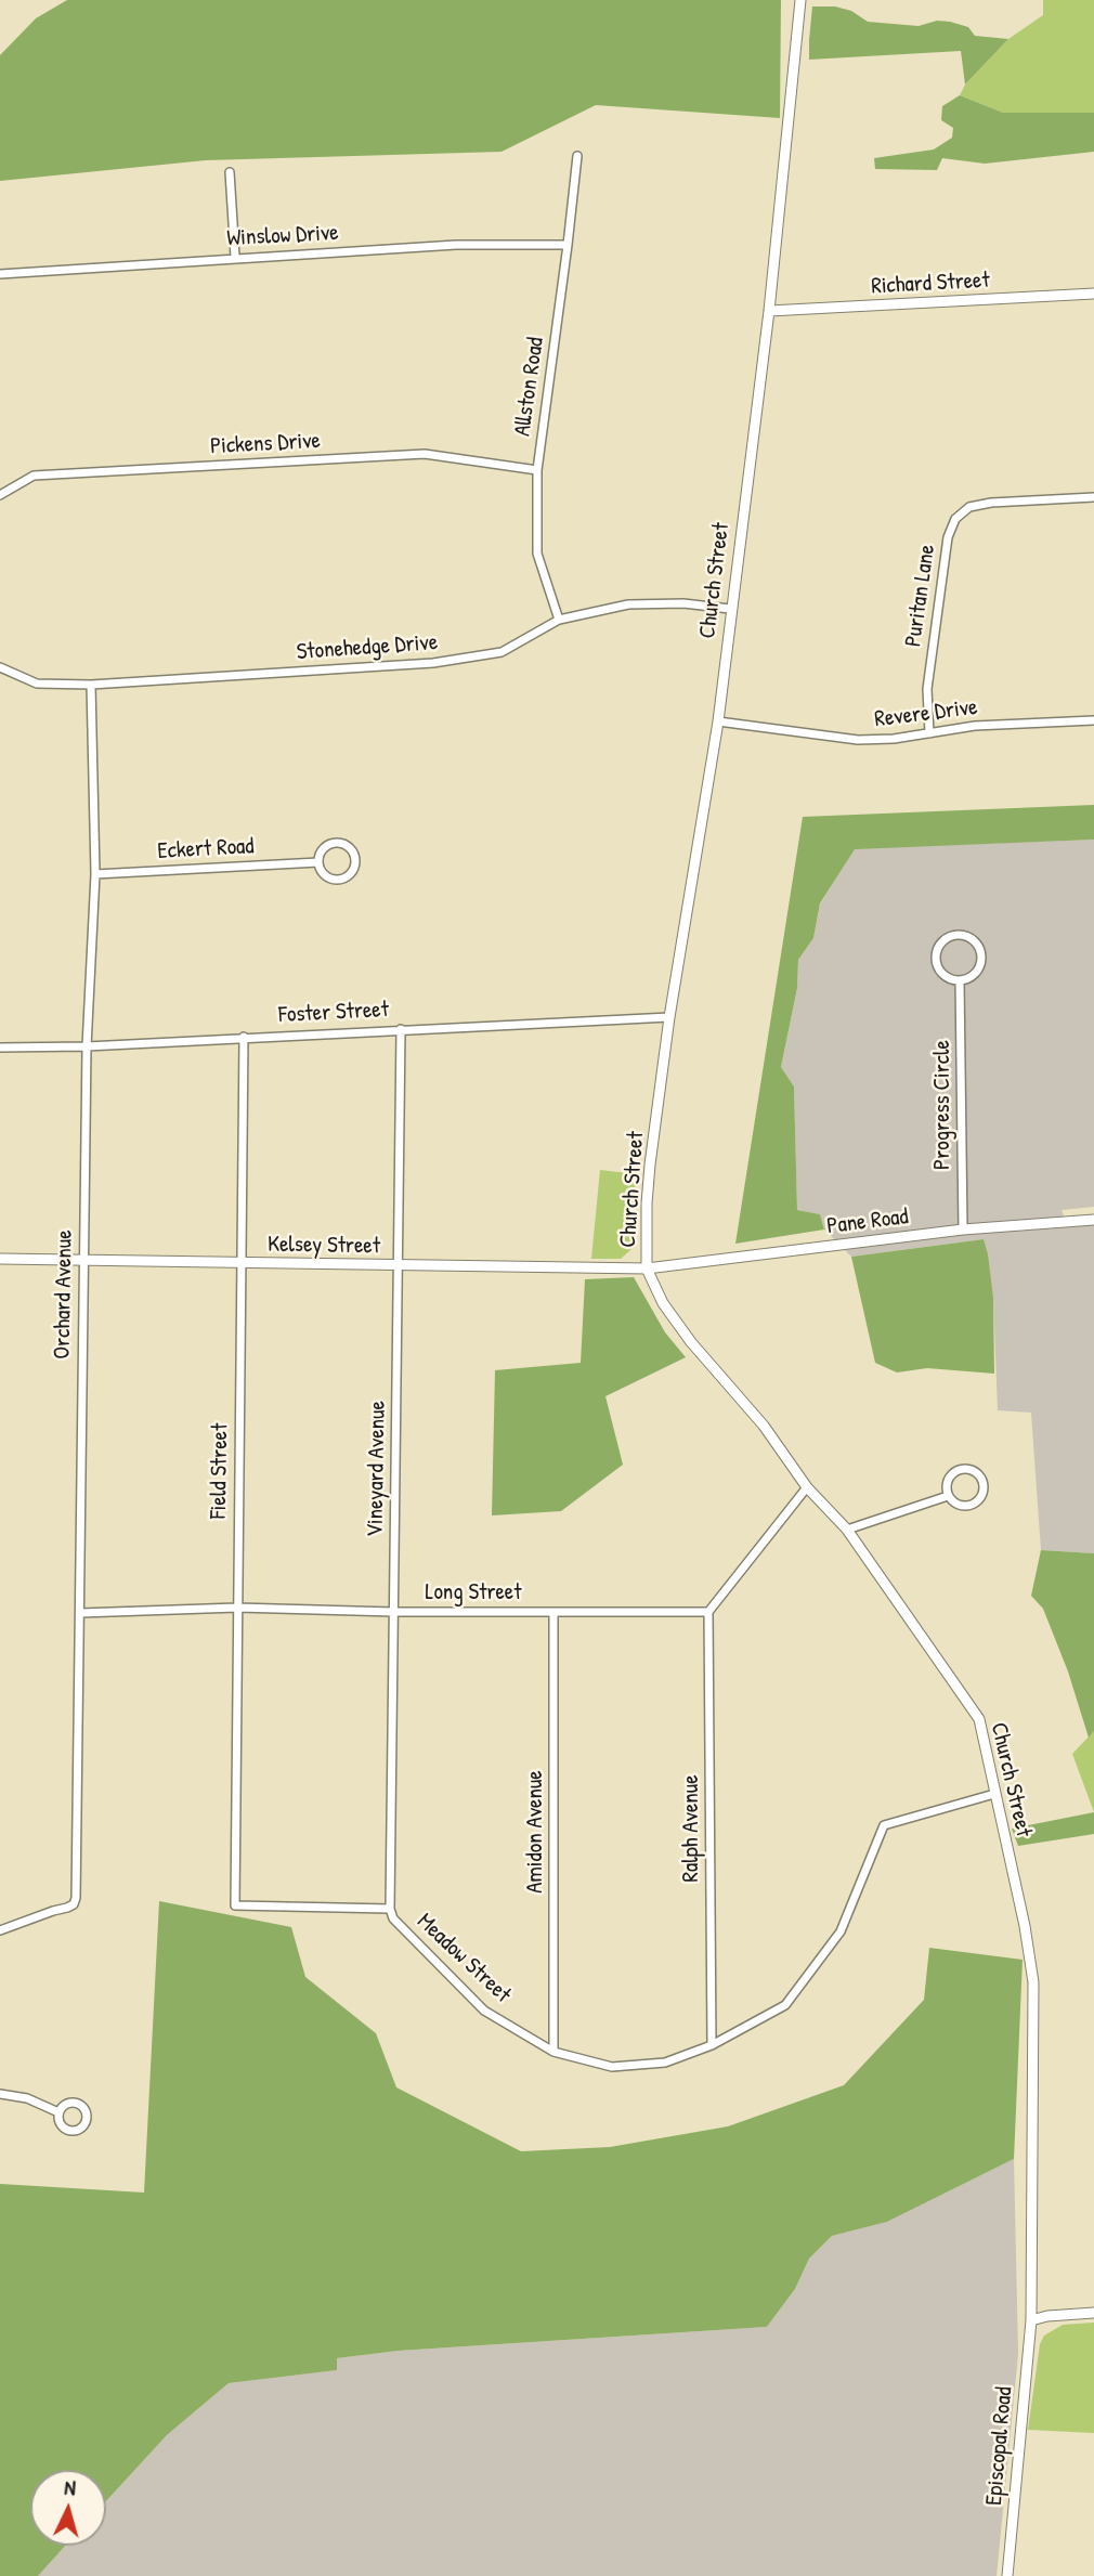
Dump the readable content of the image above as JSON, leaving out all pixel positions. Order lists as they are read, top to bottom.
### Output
{
  "streets": {
    "street": [
      "Winslow Drive",
      "Richard Street",
      "Allston Road",
      "Pickens Drive",
      "Church Street",
      "Puritan Lane",
      "Stonehedge Drive",
      "Revere Drive",
      "Eckert Road",
      "Foster Street",
      "Progress Circle",
      "Pane Road",
      "Kelsey Street",
      "Orchard Avenue",
      "Vineyard Avenue",
      "Field Street",
      "Long Street",
      "Ralph Avenue",
      "Amidon Avenue",
      "Meadow Street",
      "Episcopal Road"
    ]
  },
  "crossings": [
    ["Winslow Drive", "Allston Road"],
    ["Richard Street", "Church Street"],
    ["Allston Road", "Pickens Drive"],
    ["Allston Road", "Stonehedge Drive"],
    ["Church Street", "Stonehedge Drive"],
    ["Church Street", "Revere Drive"],
    ["Church Street", "Foster Street"],
    ["Church Street", "Pane Road"],
    ["Church Street", "Kelsey Street"],
    ["Church Street", "Meadow Street"],
    ["Church Street", "Episcopal Road"],
    ["Puritan Lane", "Revere Drive"],
    ["Stonehedge Drive", "Orchard Avenue"],
    ["Eckert Road", "Orchard Avenue"],
    ["Foster Street", "Orchard Avenue"],
    ["Foster Street", "Vineyard Avenue"],
    ["Foster Street", "Field Street"],
    ["Progress Circle", "Pane Road"],
    ["Pane Road", "Kelsey Street"],
    ["Kelsey Street", "Orchard Avenue"],
    ["Kelsey Street", "Vineyard Avenue"],
    ["Kelsey Street", "Field Street"],
    ["Orchard Avenue", "Long Street"],
    ["Vineyard Avenue", "Long Street"],
    ["Vineyard Avenue", "Meadow Street"],
    ["Field Street", "Long Street"],
    ["Field Street", "Meadow Street"],
    ["Long Street", "Ralph Avenue"],
    ["Long Street", "Amidon Avenue"],
    ["Ralph Avenue", "Meadow Street"],
    ["Amidon Avenue", "Meadow Street"]
  ],
  "north": "top"
}
